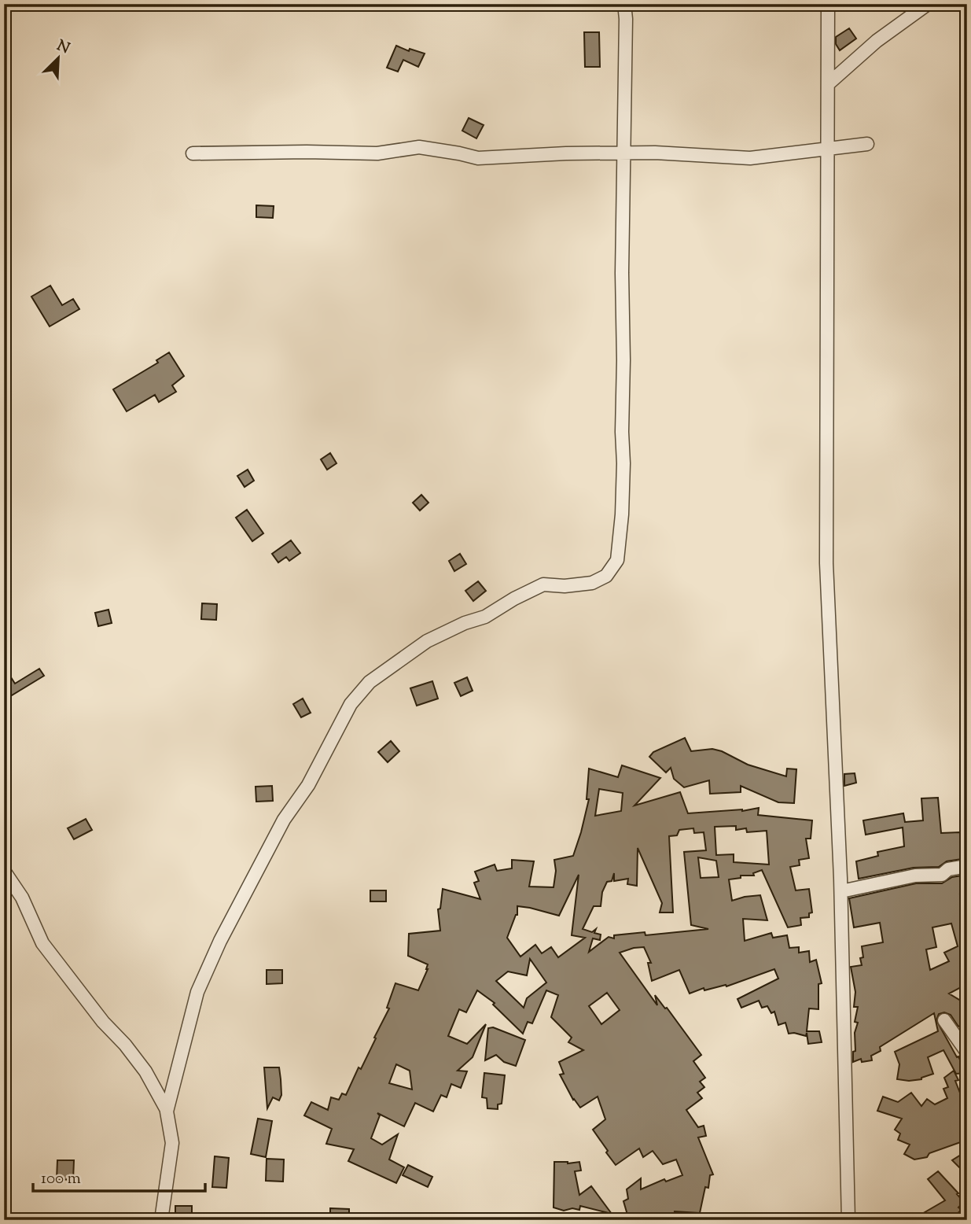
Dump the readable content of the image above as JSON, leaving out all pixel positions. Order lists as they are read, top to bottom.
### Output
{
  "scale_bar": "100 m",
  "north": "top right"
}
